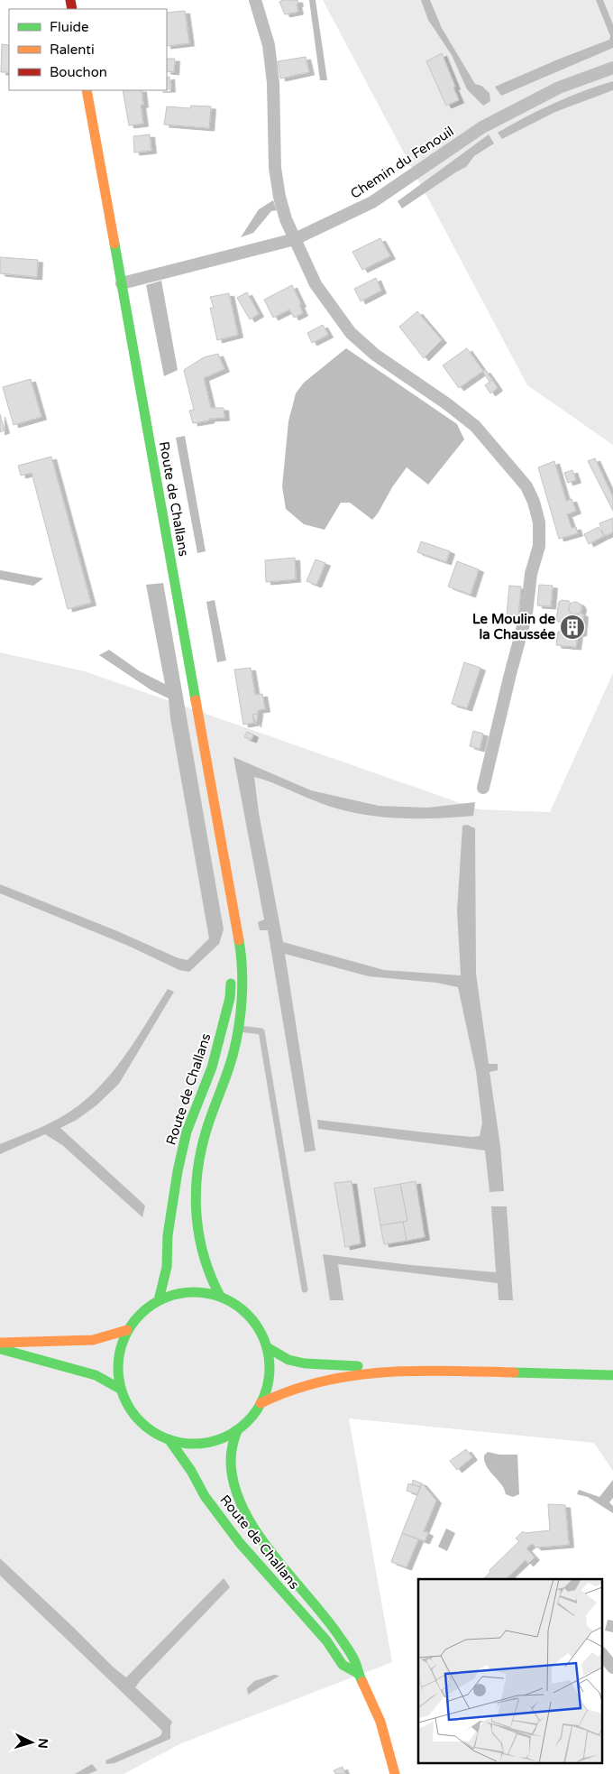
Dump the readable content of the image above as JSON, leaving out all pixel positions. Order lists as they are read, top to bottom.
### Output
{
  "streets": {
    "main road": ["Route de Challans"],
    "street": ["Chemin du Fenouil"]
  },
  "crossings": [
    ["Chemin du Fenouil", "Route de Challans"]
  ],
  "places": {
    "building": ["Le Moulin de la Chaussée"]
  },
  "legend": ["Fluide", "Ralenti", "Bouchon"],
  "north": "right"
}
